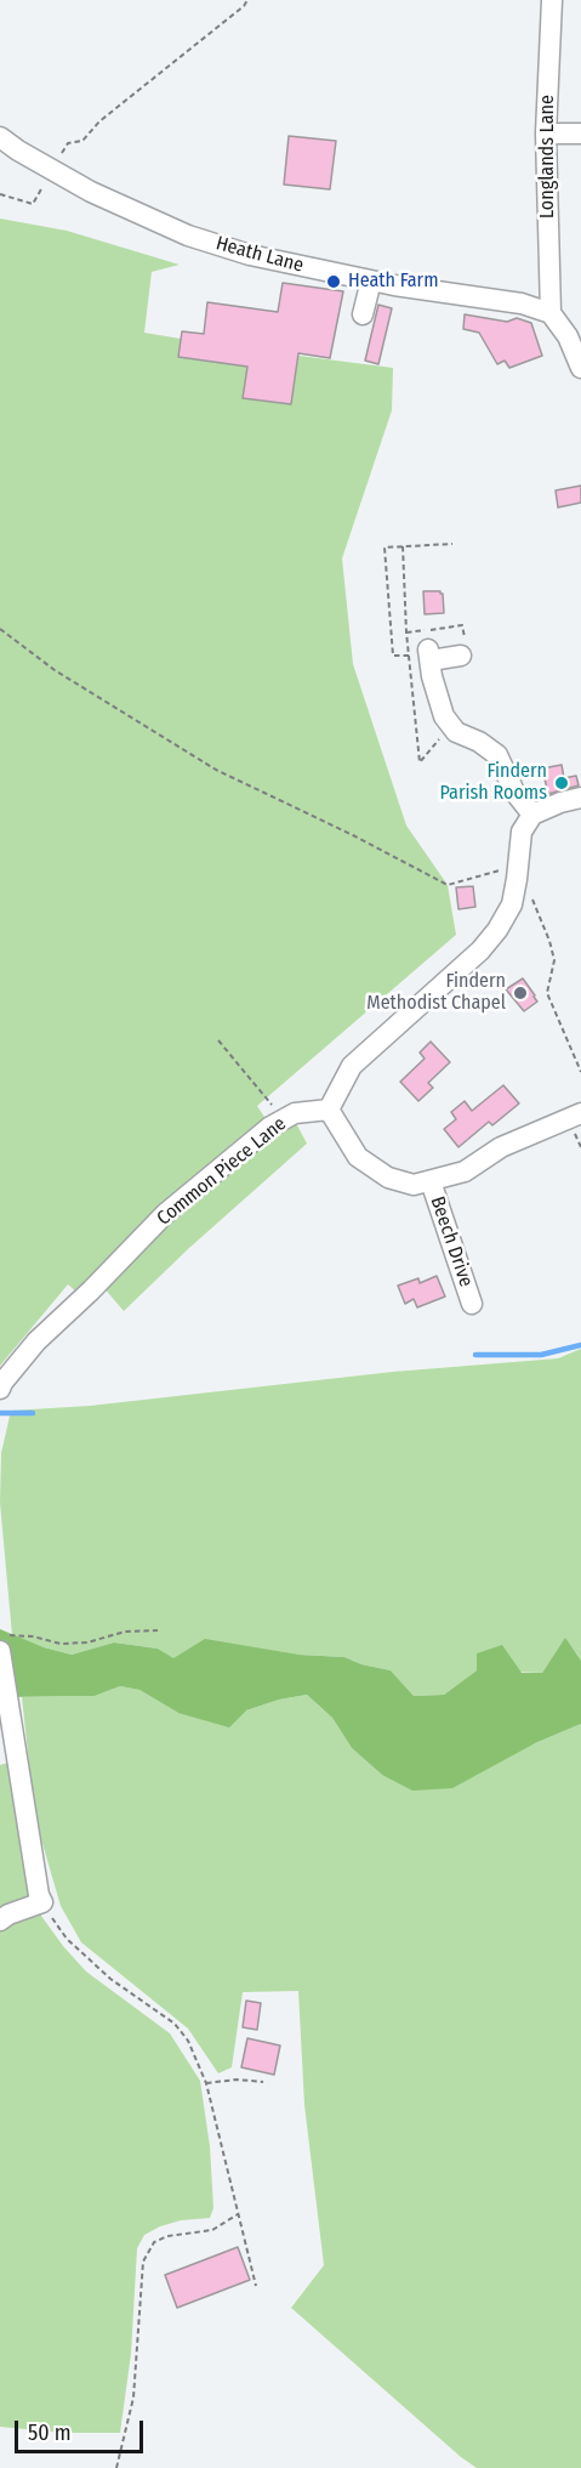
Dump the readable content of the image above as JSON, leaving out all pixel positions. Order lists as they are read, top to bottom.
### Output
{
  "streets": {
    "street": [
      "Longlands Lane",
      "Heath Lane",
      "Common Piece Lane",
      "Beech Drive"
    ]
  },
  "crossings": [
    ["Longlands Lane", "Heath Lane"]
  ],
  "places": ["Heath Farm", "Findern Parish Rooms", "Findern Methodist Chapel"],
  "scale_bar": "50 m"
}
